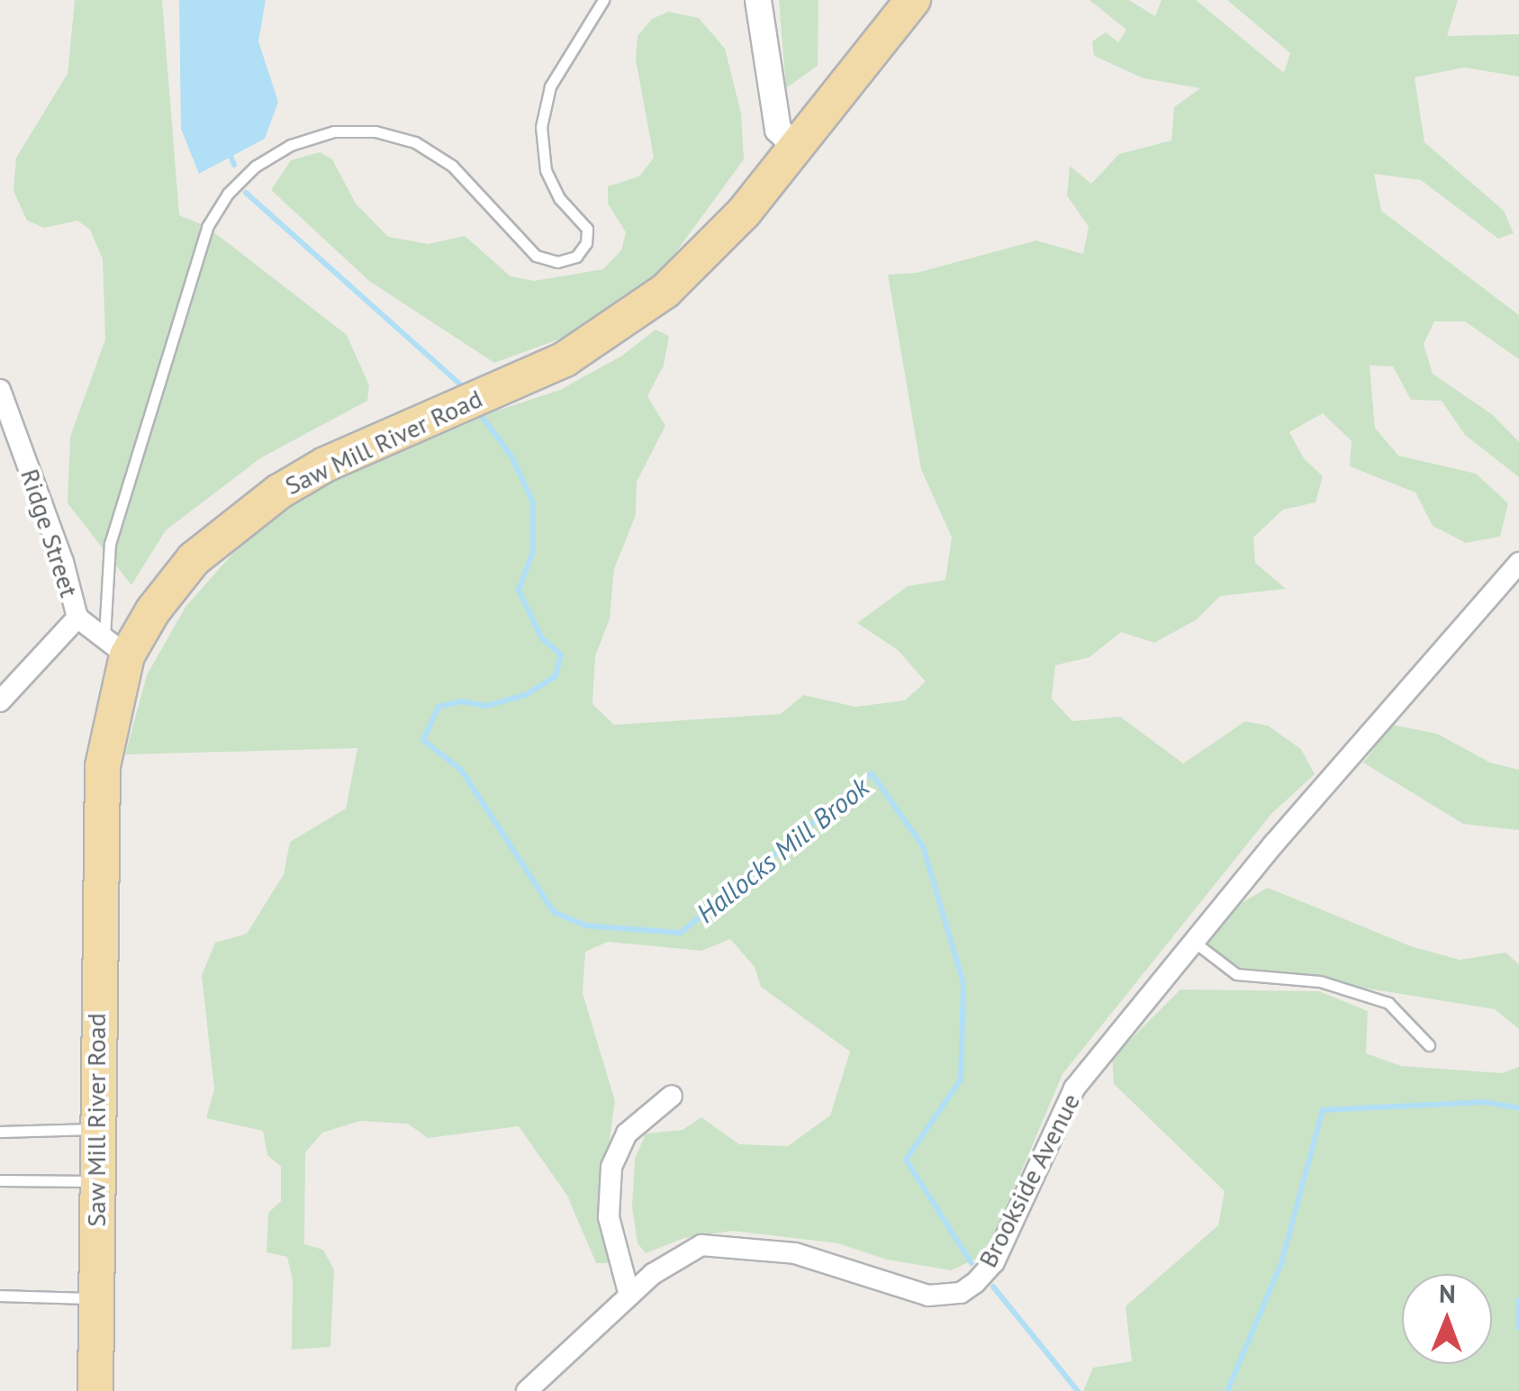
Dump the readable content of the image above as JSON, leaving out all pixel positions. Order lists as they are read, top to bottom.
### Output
{
  "streets": {
    "highway": ["Saw Mill River Road"],
    "street": ["Ridge Street", "Brookside Avenue"]
  },
  "crossings": [
    ["Saw Mill River Road", "Ridge Street"]
  ],
  "water": ["Hallocks Mill Brook"],
  "north": "top"
}
